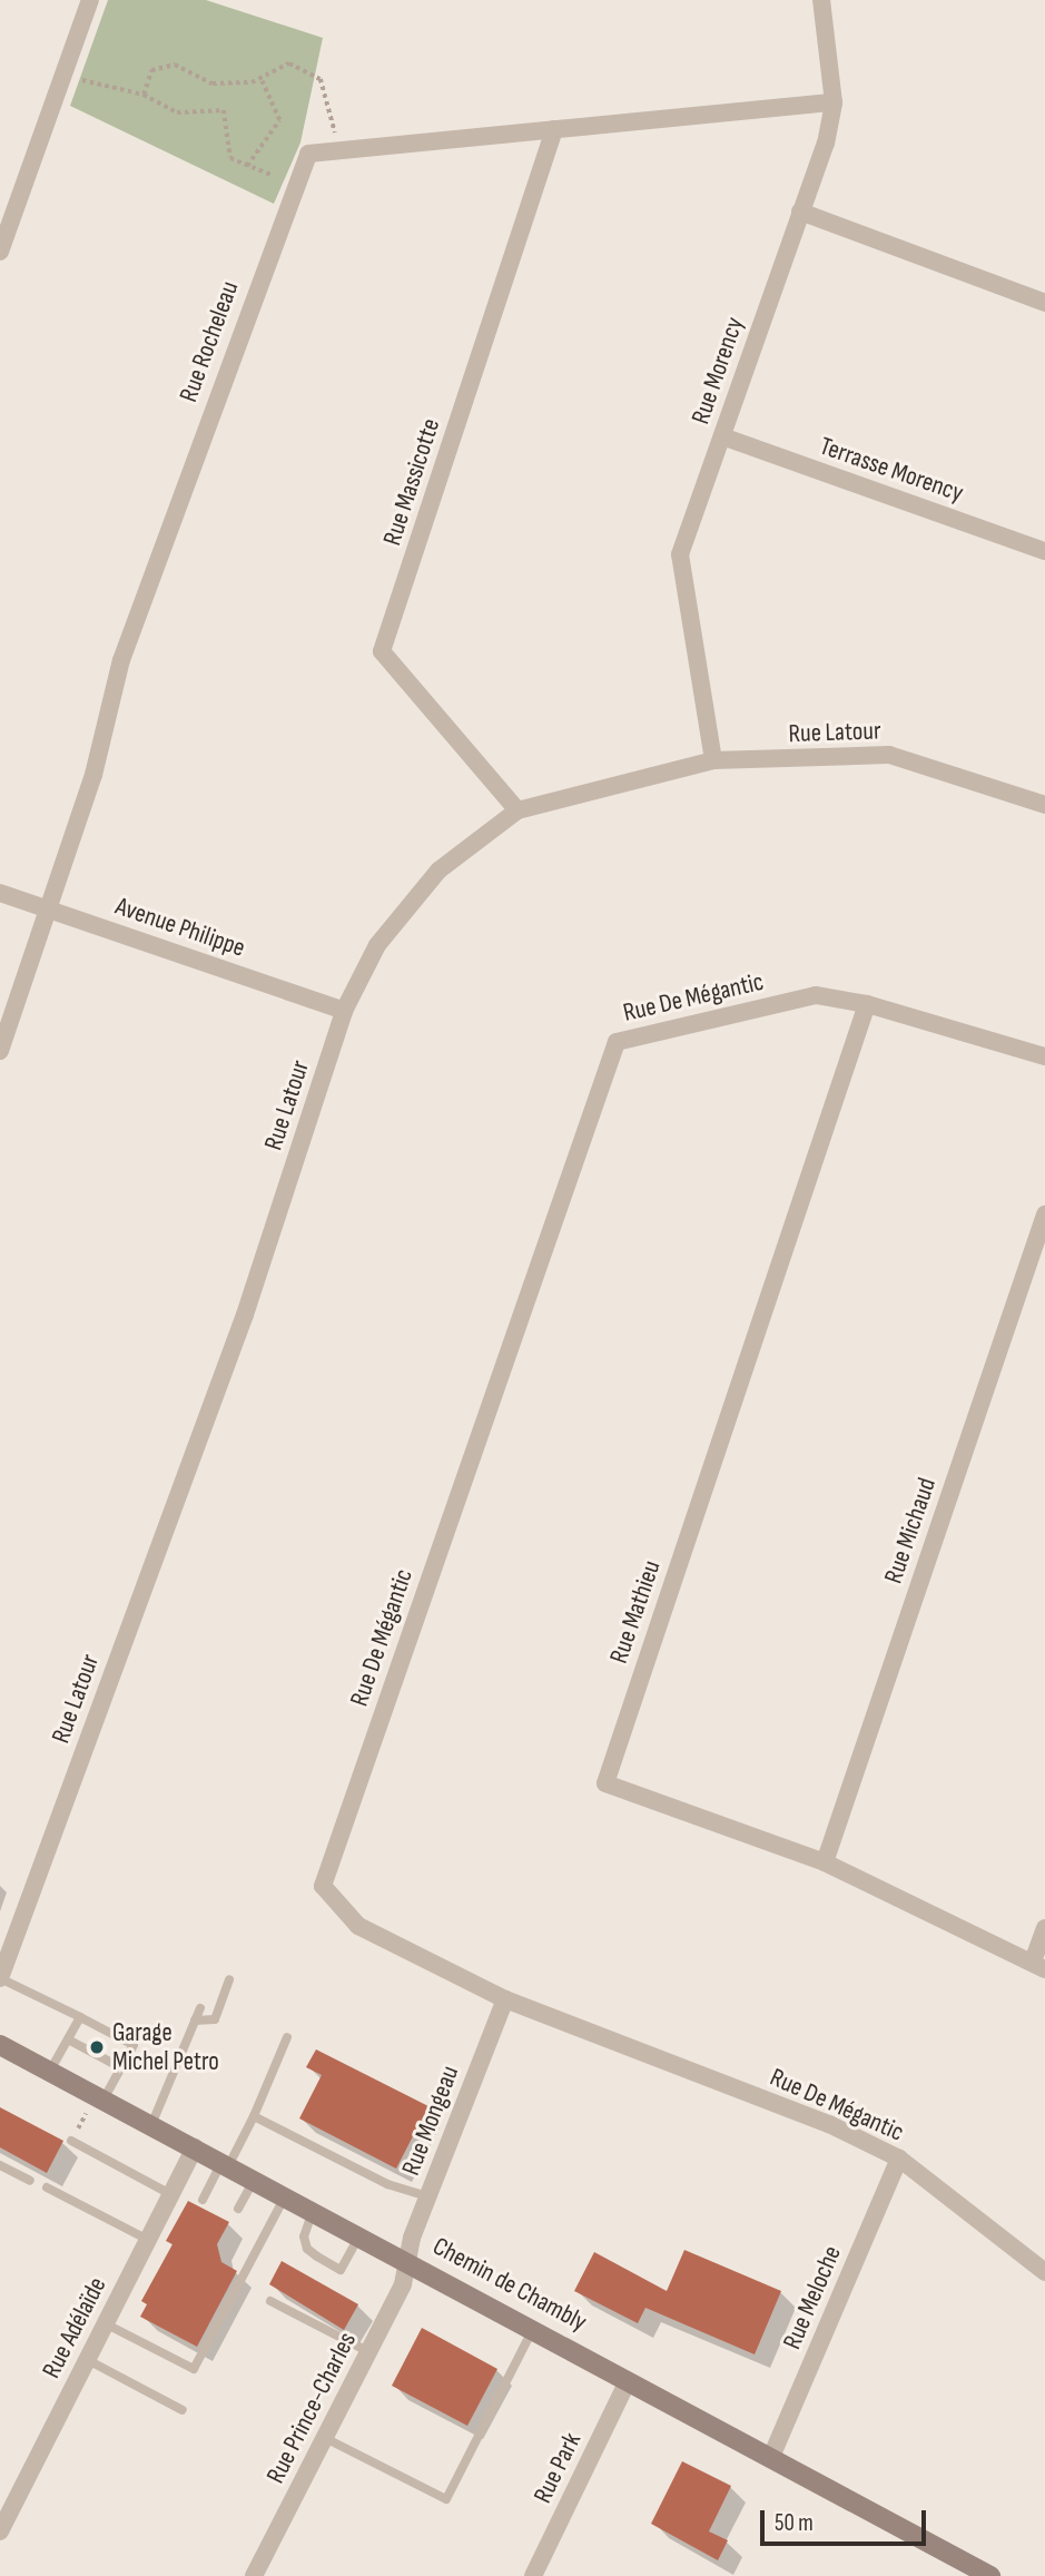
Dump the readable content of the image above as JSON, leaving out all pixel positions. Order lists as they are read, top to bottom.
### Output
{
  "streets": {
    "street": [
      "Rue Rocheleau",
      "Rue Morency",
      "Terrasse Morency",
      "Rue Massicotte",
      "Rue Latour",
      "Avenue Philippe",
      "Rue De Mégantic",
      "Rue Michaud",
      "Rue Mathieu",
      "Rue Mongeau",
      "Chemin de Chambly",
      "Rue Meloche",
      "Rue Adélaïde",
      "Rue Prince-Charles",
      "Rue Park"
    ]
  },
  "crossings": [
    ["Rue Rocheleau", "Rue Morency"],
    ["Rue Rocheleau", "Rue Massicotte"],
    ["Rue Rocheleau", "Avenue Philippe"],
    ["Rue Morency", "Terrasse Morency"],
    ["Rue Morency", "Rue Latour"],
    ["Rue Massicotte", "Rue Latour"],
    ["Rue Latour", "Avenue Philippe"],
    ["Rue De Mégantic", "Rue Mathieu"],
    ["Rue De Mégantic", "Rue Mongeau"],
    ["Rue De Mégantic", "Rue Meloche"],
    ["Rue Michaud", "Rue Mathieu"],
    ["Rue Mongeau", "Chemin de Chambly"],
    ["Rue Mongeau", "Rue Prince-Charles"],
    ["Chemin de Chambly", "Rue Meloche"],
    ["Chemin de Chambly", "Rue Adélaïde"],
    ["Chemin de Chambly", "Rue Prince-Charles"],
    ["Chemin de Chambly", "Rue Park"]
  ],
  "places": ["Garage Michel Petro"],
  "scale_bar": "50 m"
}
